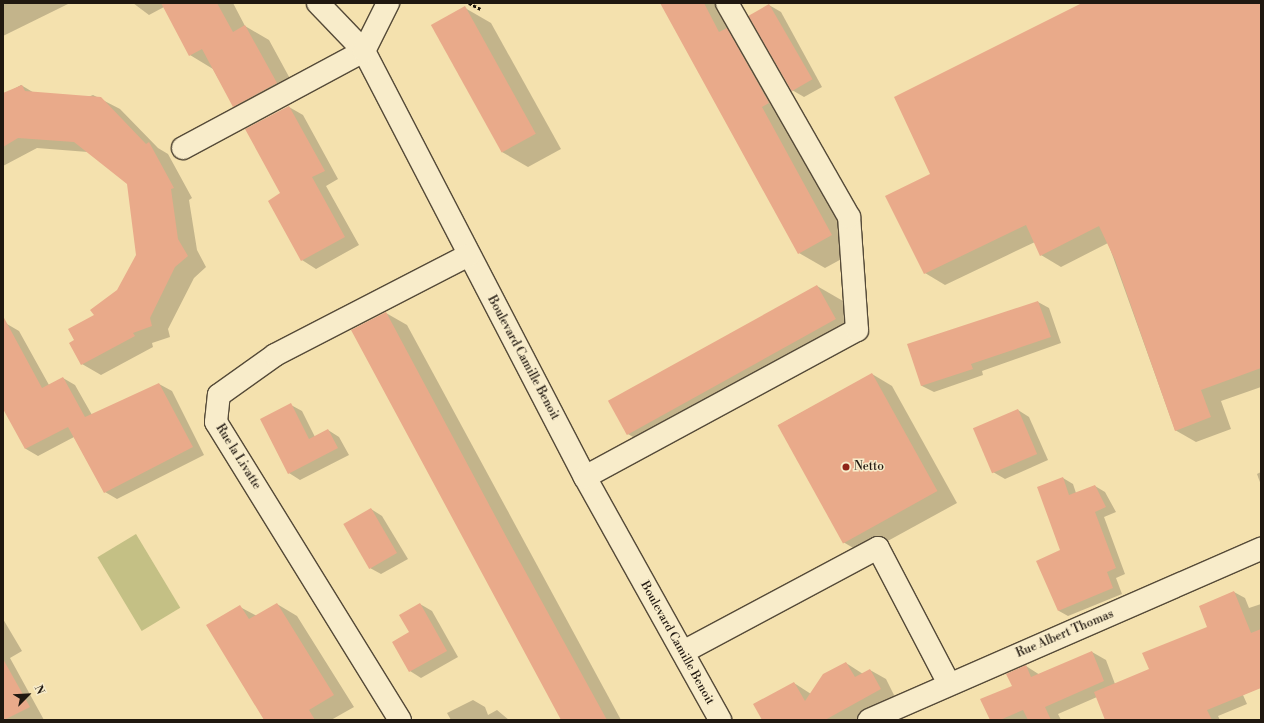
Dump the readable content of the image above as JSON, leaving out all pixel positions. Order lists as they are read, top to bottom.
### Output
{
  "streets": {
    "street": ["Boulevard Camille Benoit", "Rue la Livatte", "Rue Albert Thomas"]
  },
  "crossings": [
    ["Boulevard Camille Benoit", "Rue la Livatte"]
  ],
  "places": ["Netto"],
  "north": "top right"
}
